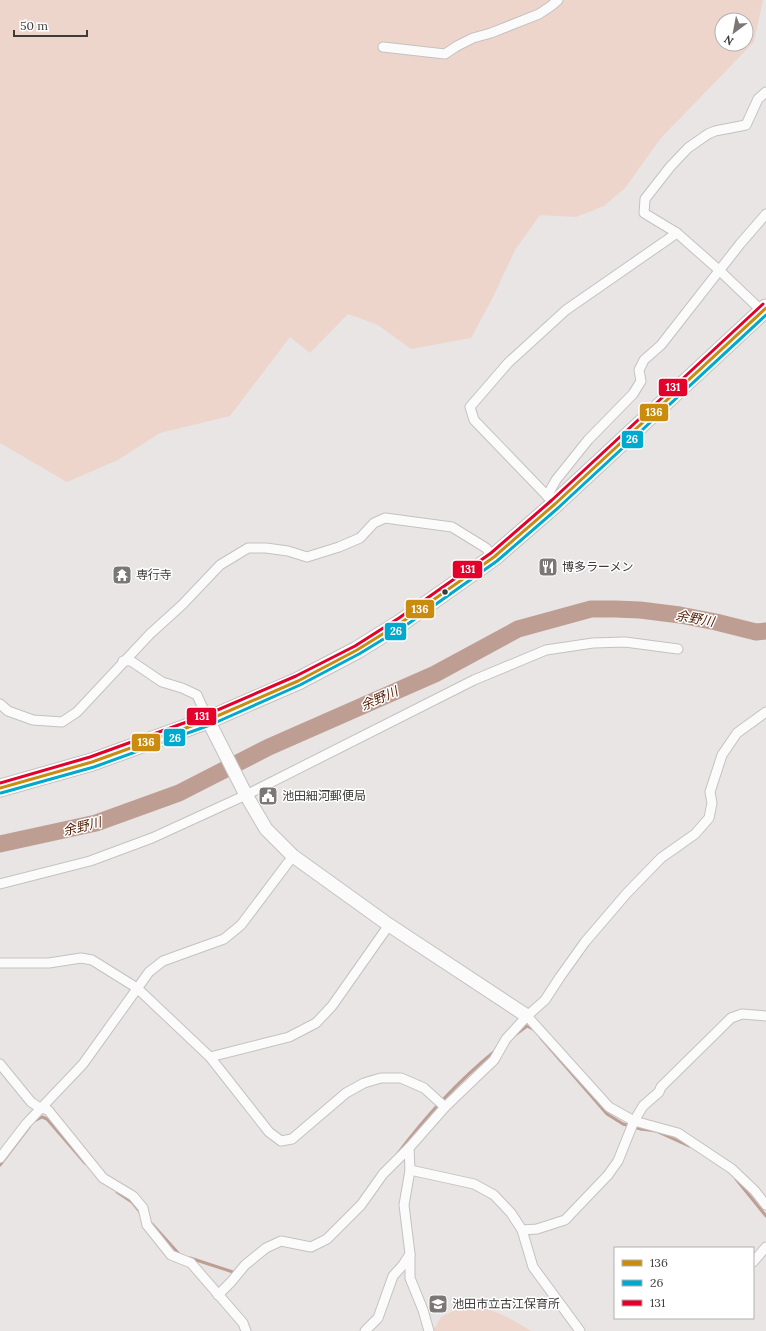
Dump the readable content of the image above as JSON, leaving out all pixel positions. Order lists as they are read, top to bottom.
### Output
{
  "water": ["余野川"],
  "places": {
    "restaurant": ["博多ラーメン"],
    "temple": ["専行寺"],
    "public building": ["池田細河郵便局"],
    "school or university": ["池田市立古江保育所"]
  },
  "lines": ["transit line 131", "transit line 136", "transit line 26"],
  "legend": ["136", "26", "131"],
  "scale_bar": "50 m",
  "north": "bottom left"
}
